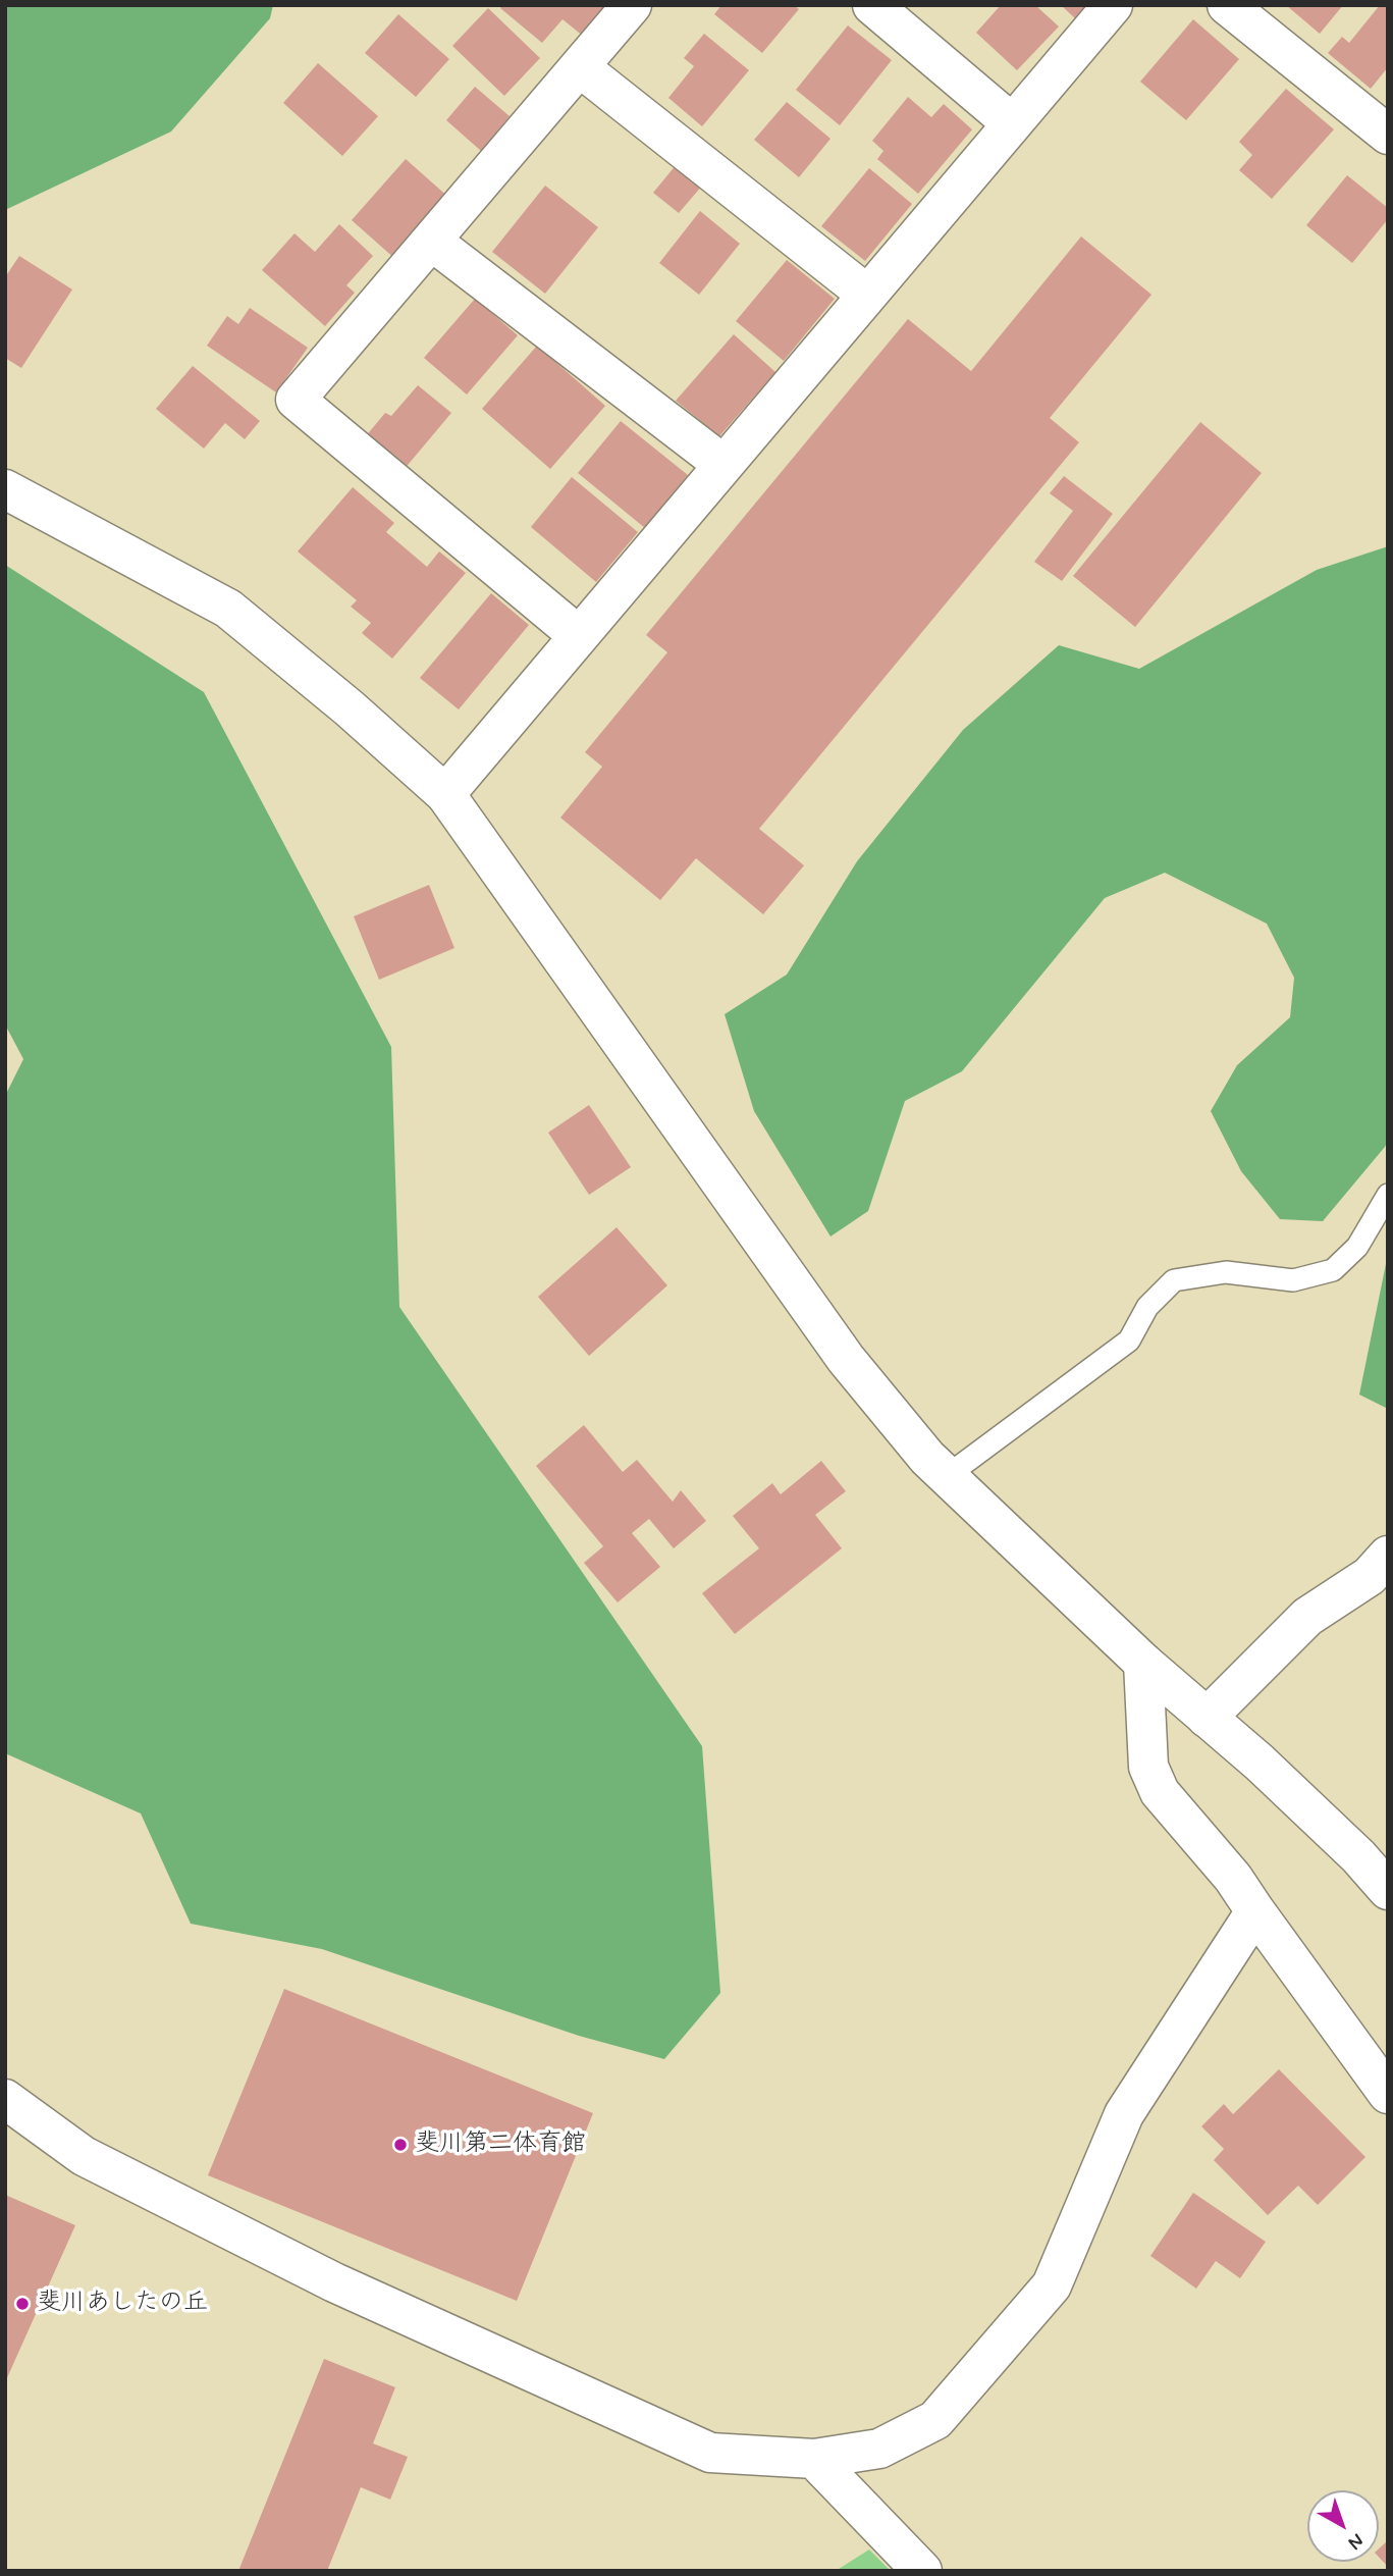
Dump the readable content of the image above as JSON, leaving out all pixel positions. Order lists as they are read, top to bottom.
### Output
{
  "places": ["斐川第二体育館", "斐川あしたの丘"],
  "north": "bottom right"
}
